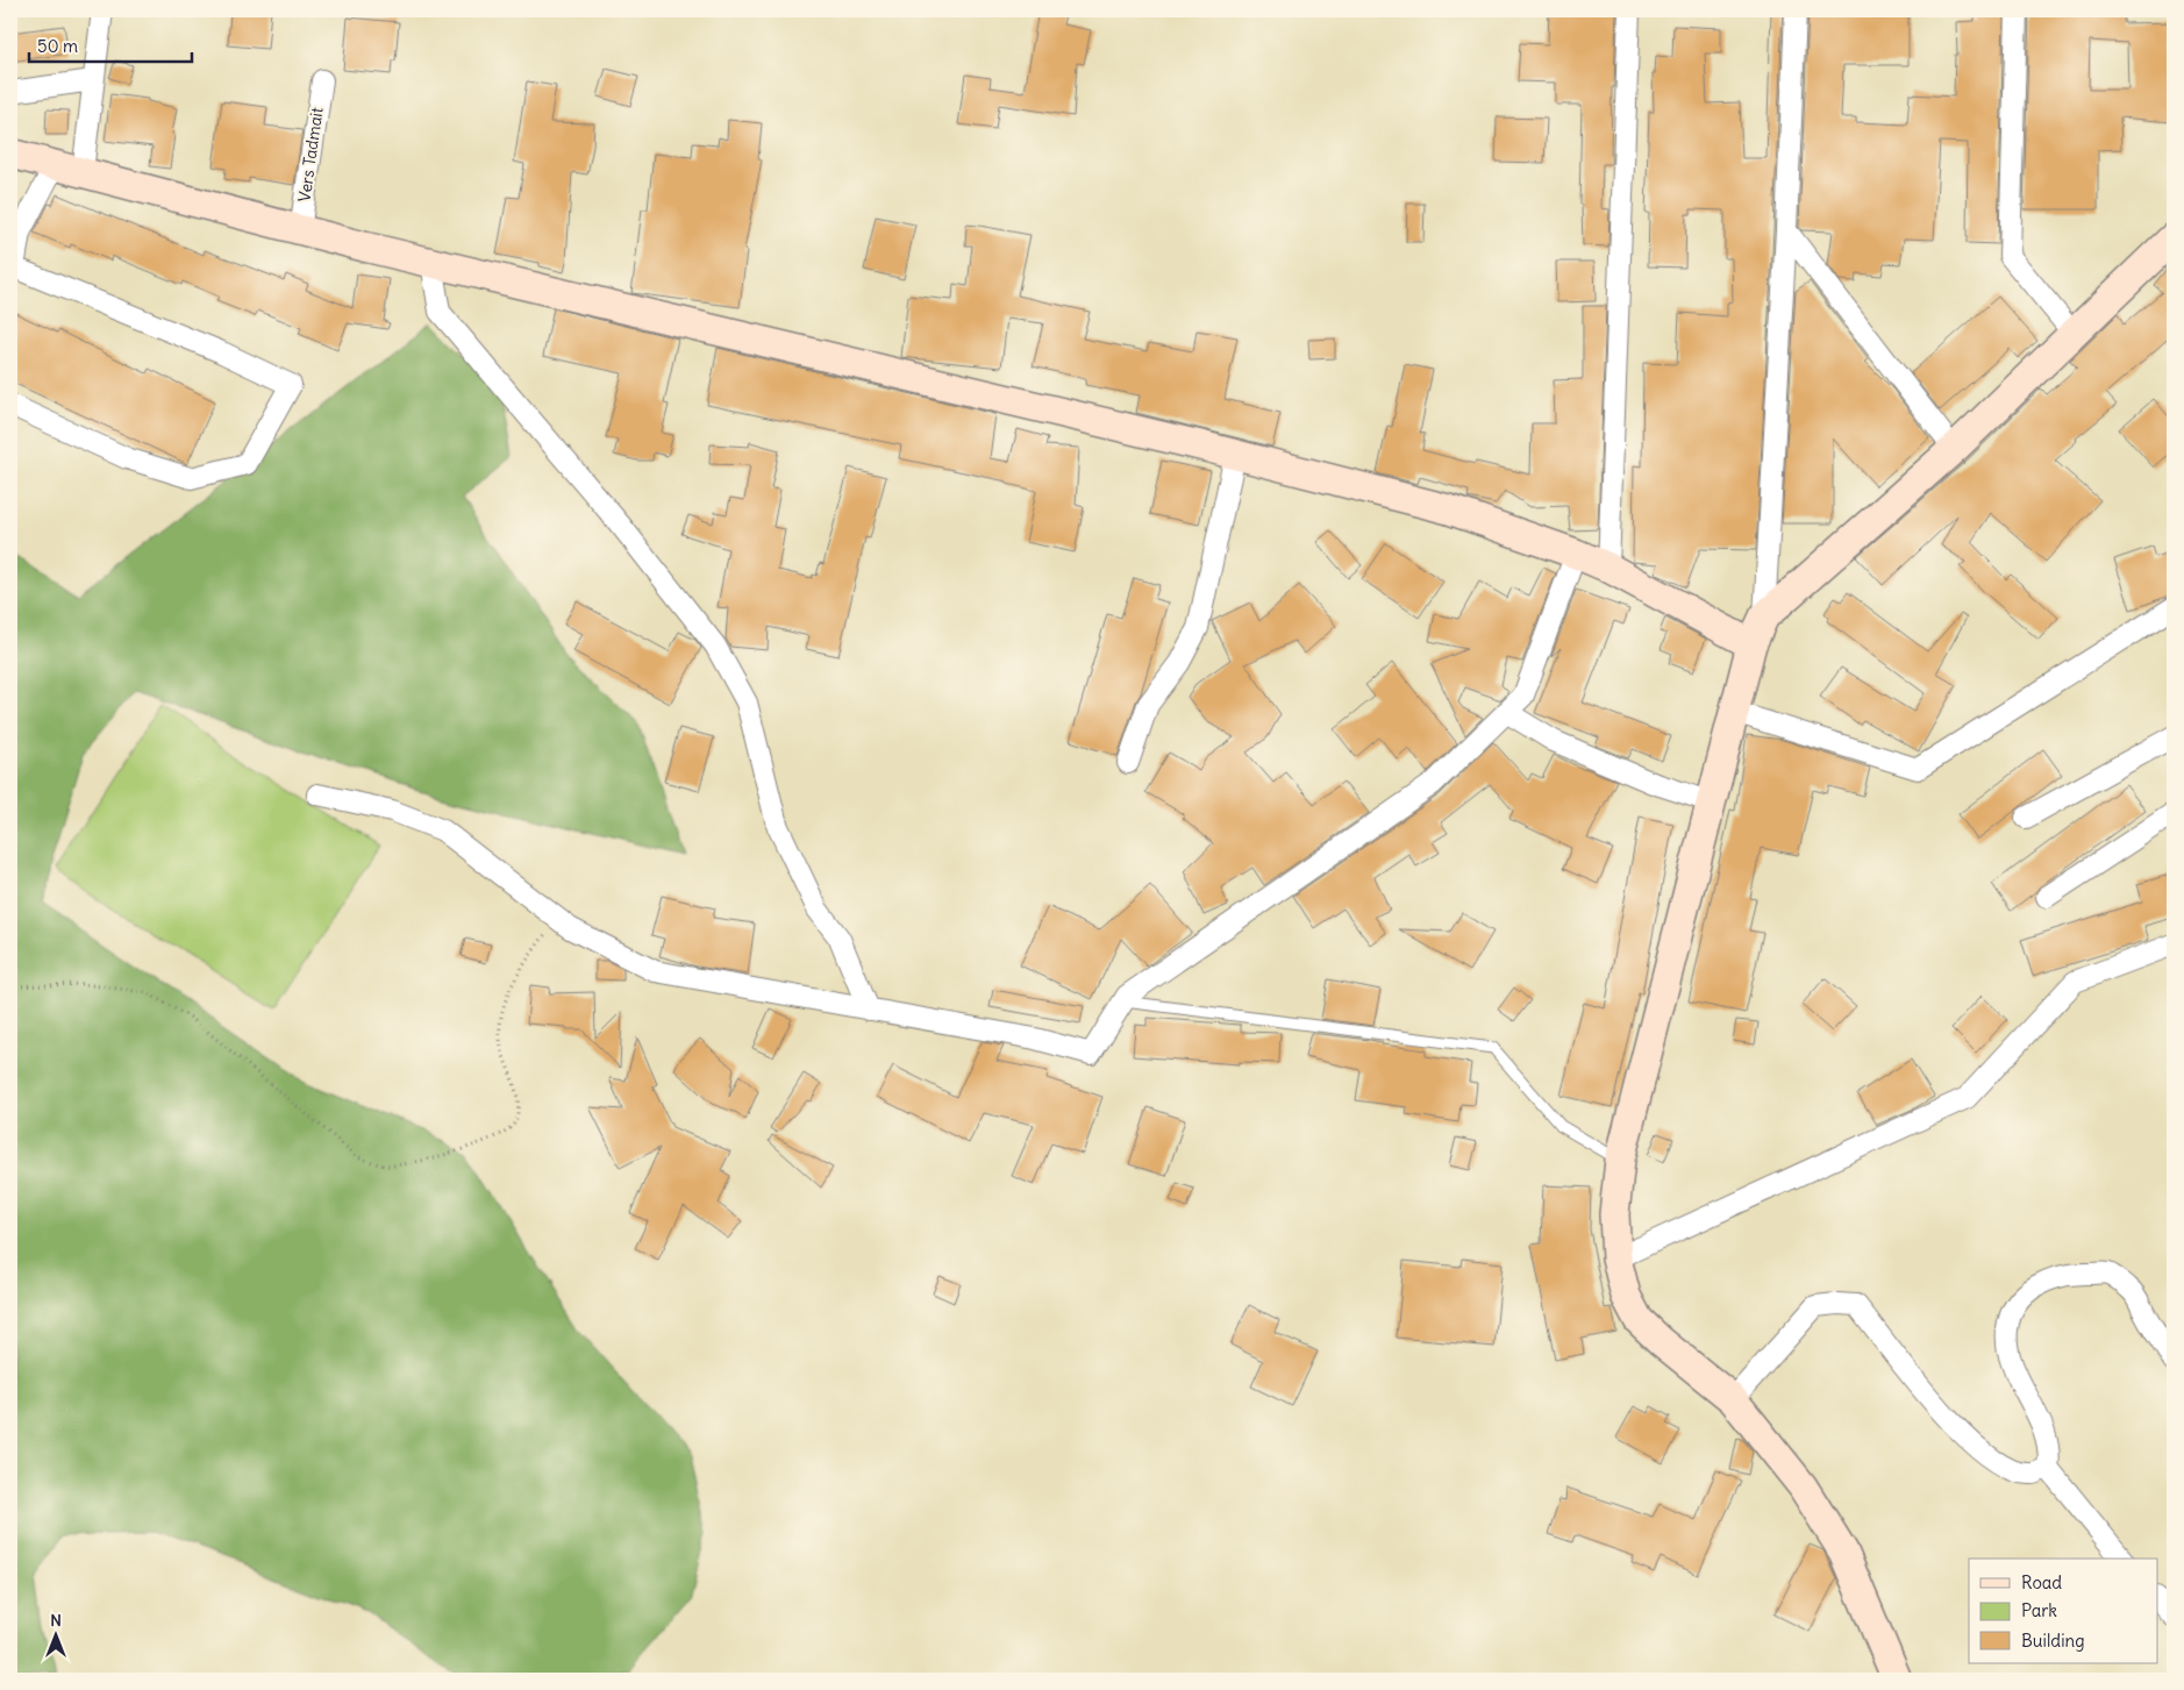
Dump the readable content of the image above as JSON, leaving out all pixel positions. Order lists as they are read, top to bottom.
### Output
{
  "streets": {
    "street": ["Vers Tadmait"]
  },
  "legend": ["Road", "Park", "Building"],
  "scale_bar": "50 m",
  "north": "top"
}
